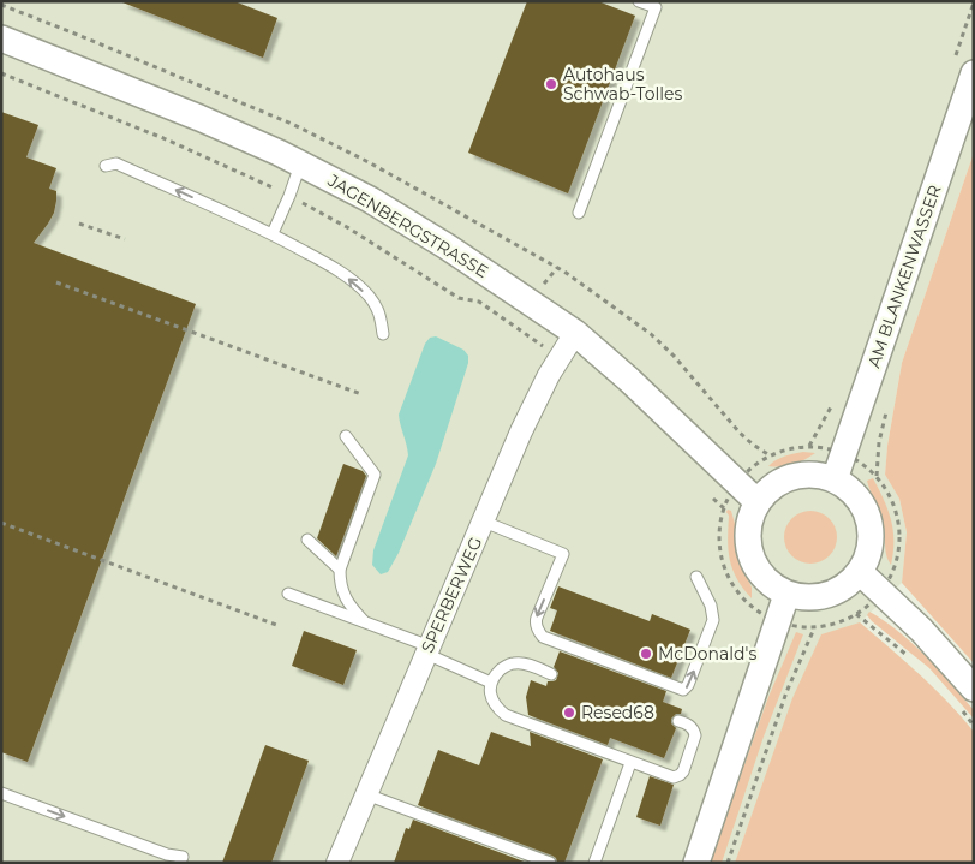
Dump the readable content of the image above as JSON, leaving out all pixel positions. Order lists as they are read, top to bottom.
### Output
{
  "streets": {
    "street": ["JAGENBERGSTRASSE", "AM BLANKENWASSER", "SPERBERWEG"]
  },
  "crossings": [
    ["JAGENBERGSTRASSE", "AM BLANKENWASSER"],
    ["JAGENBERGSTRASSE", "SPERBERWEG"]
  ],
  "places": ["Autohaus Schwab-Tolles", "McDonald's", "Resed68"]
}
